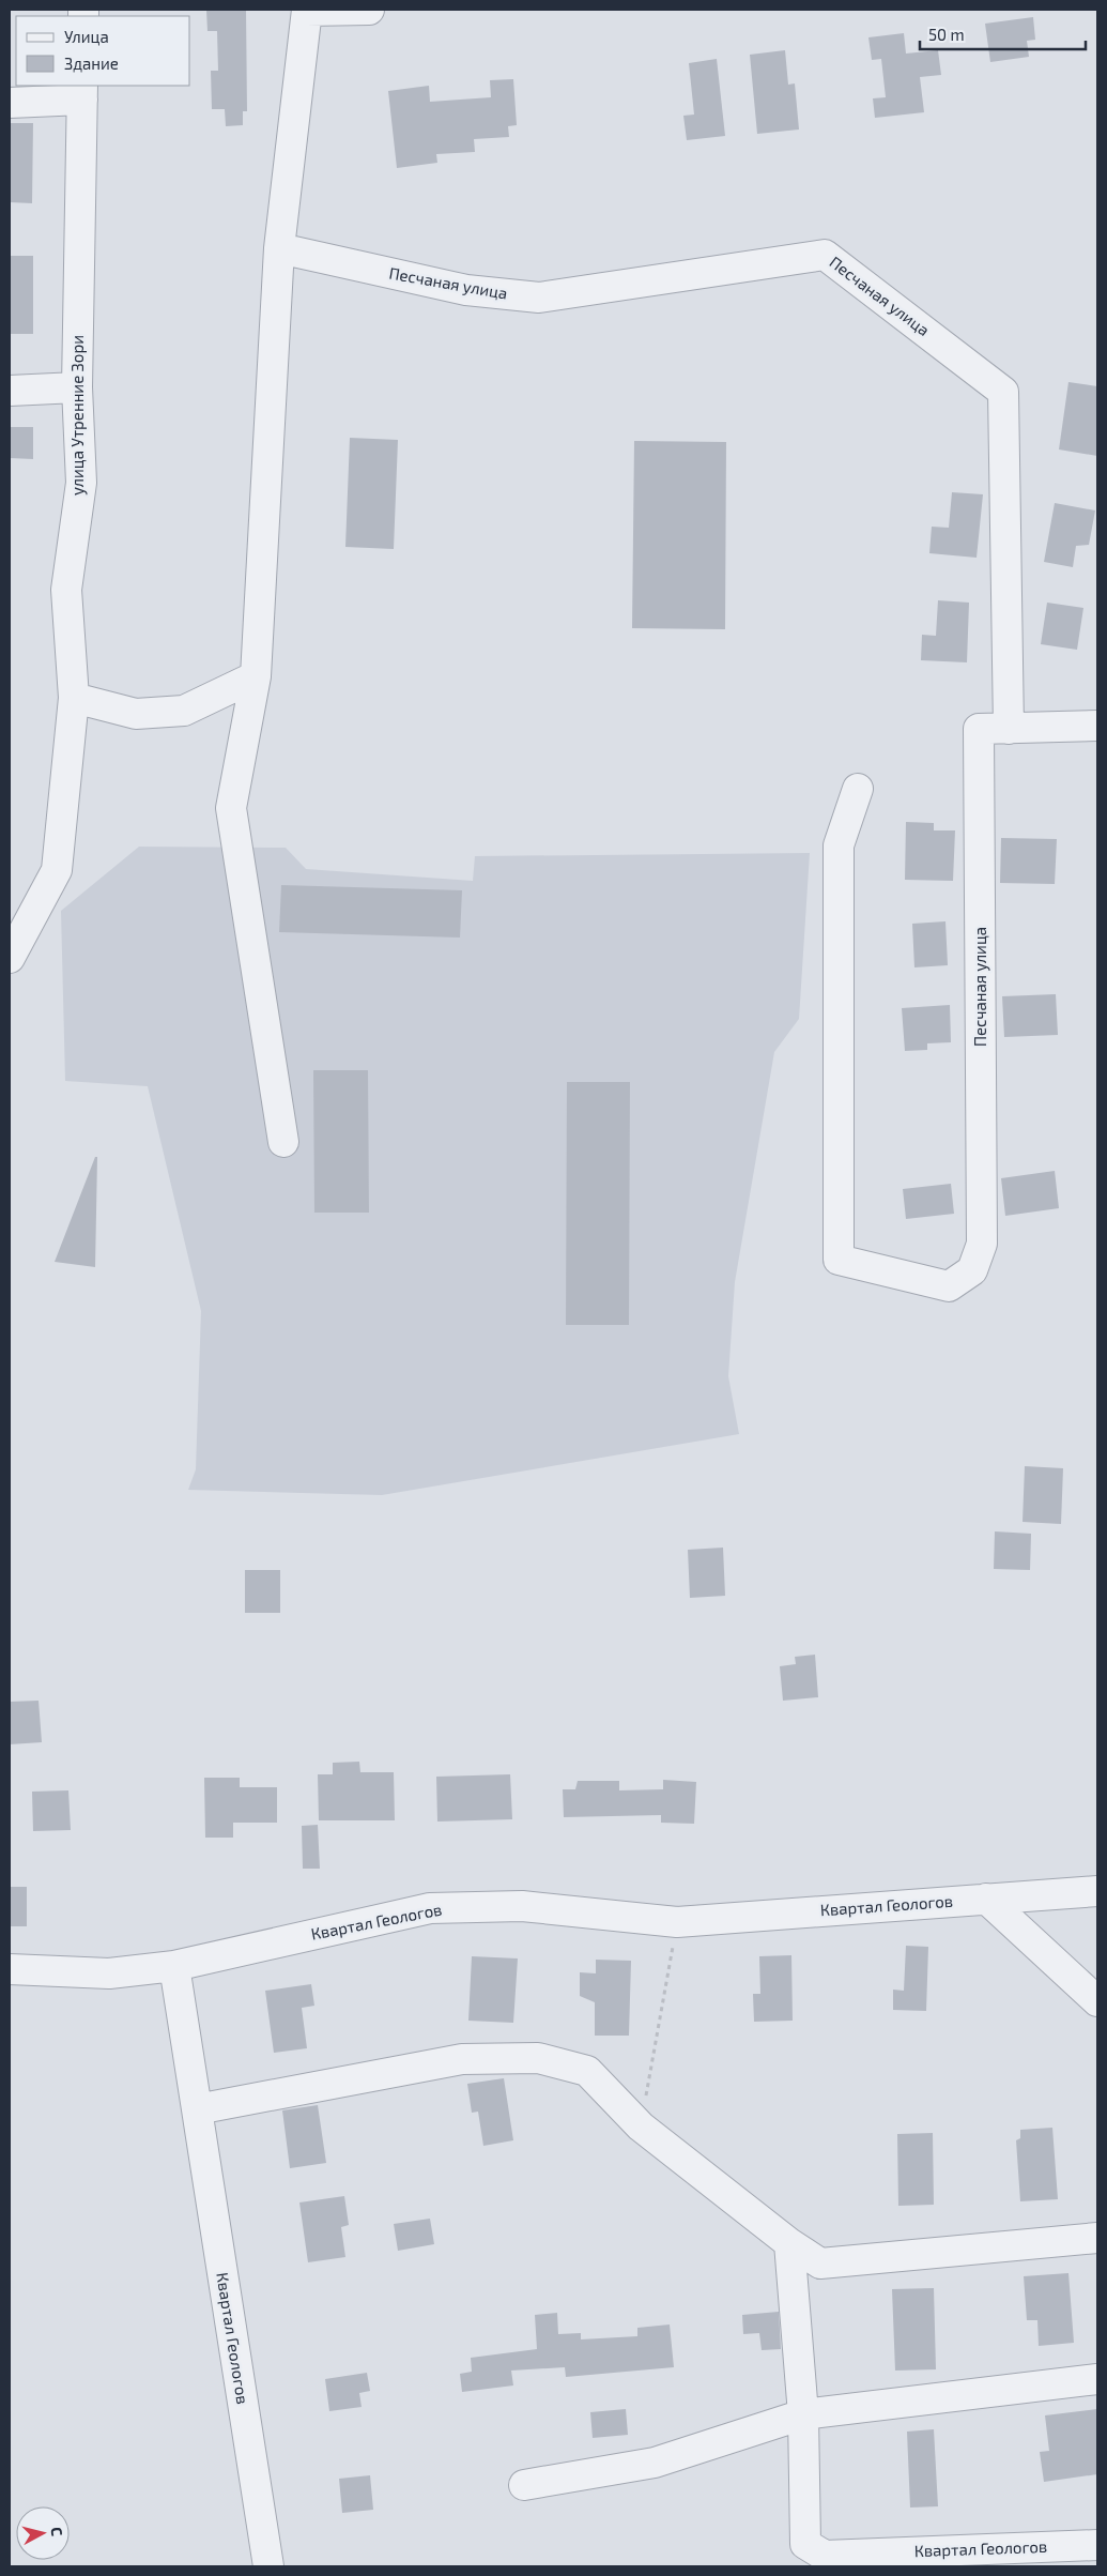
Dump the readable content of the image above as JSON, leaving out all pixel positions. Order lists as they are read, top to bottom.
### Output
{
  "streets": {
    "street": ["Песчаная улица", "улица Утренние Зори", "Квартал Геологов"]
  },
  "legend": ["Улица", "Здание"],
  "scale_bar": "50 m",
  "north": "right"
}
